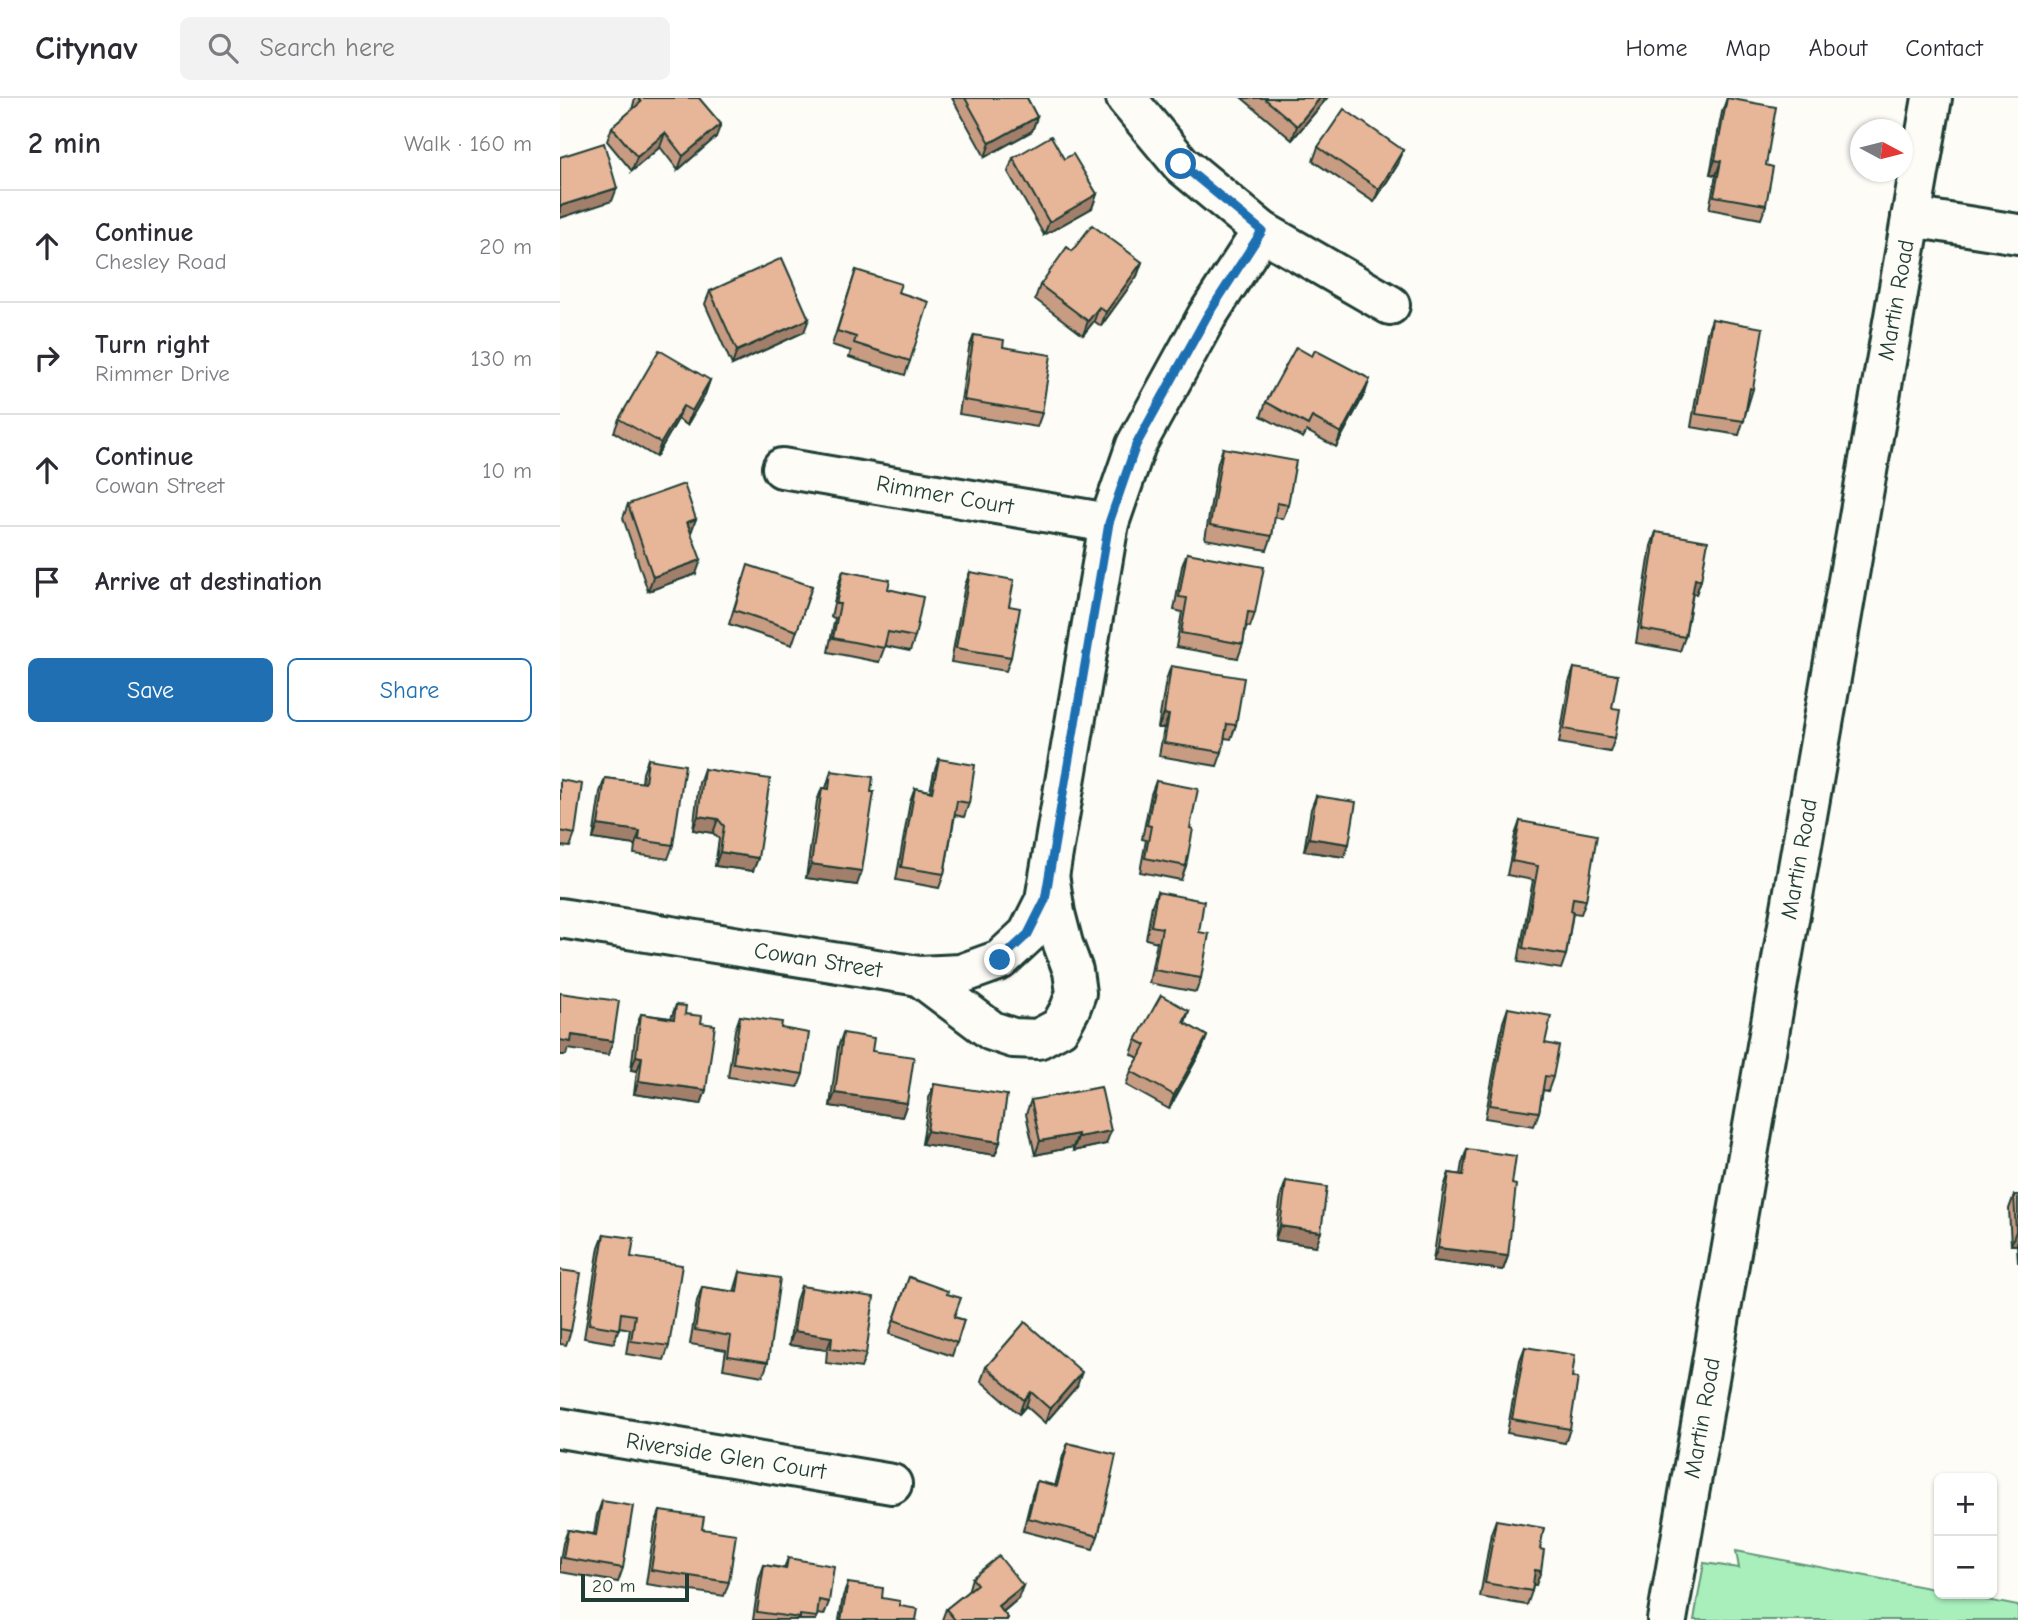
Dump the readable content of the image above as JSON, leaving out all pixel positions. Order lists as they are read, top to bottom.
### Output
{
  "streets": {
    "street": [
      "Martin Road",
      "Rimmer Court",
      "Cowan Street",
      "Riverside Glen Court"
    ]
  },
  "scale_bar": "20 m",
  "north": "right",
  "page": {
    "header": "Citynav",
    "search": "Search here",
    "nav": [
      "Home",
      "Map",
      "About",
      "Contact"
    ],
    "heading": ["2 min", "Walk · 160 m"],
    "list": [
      ["Continue", "Chesley Road", "20 m"],
      ["Turn right", "Rimmer Drive", "130 m"],
      ["Continue", "Cowan Street", "10 m"],
      "Arrive at destination"
    ],
    "buttons": ["Save", "Share"],
    "map_buttons": ["+", "−"],
    "scale": "20 m"
  }
}
